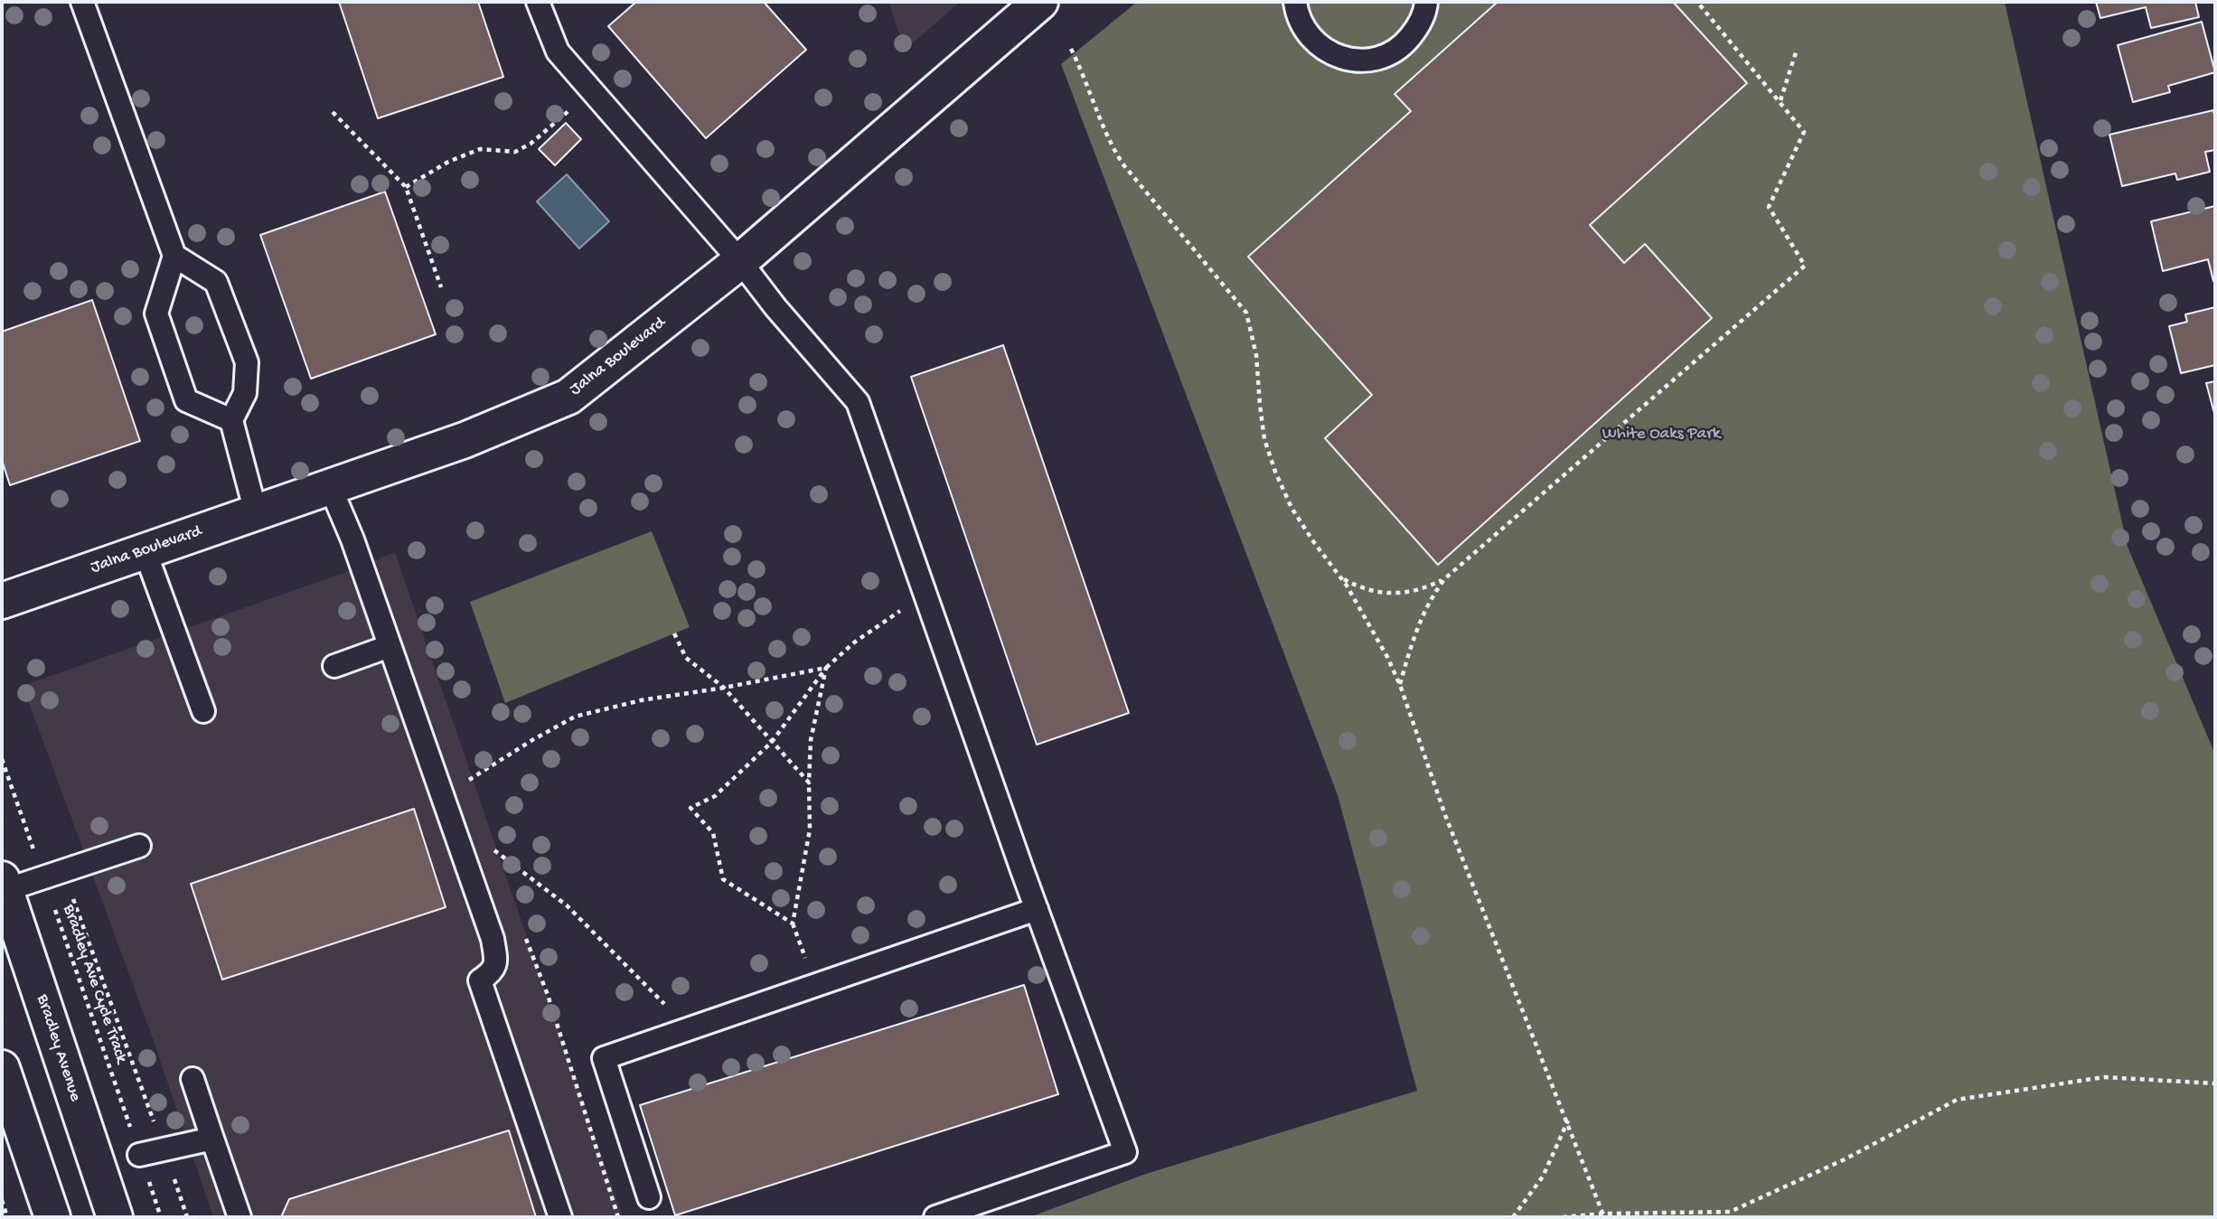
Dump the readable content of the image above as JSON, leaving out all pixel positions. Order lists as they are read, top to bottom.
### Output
{
  "streets": {
    "street": ["Jalna Boulevard", "Bradley Avenue"],
    "path": ["Bradley Ave Cycle Track"]
  },
  "parks": ["White Oaks Park"]
}
